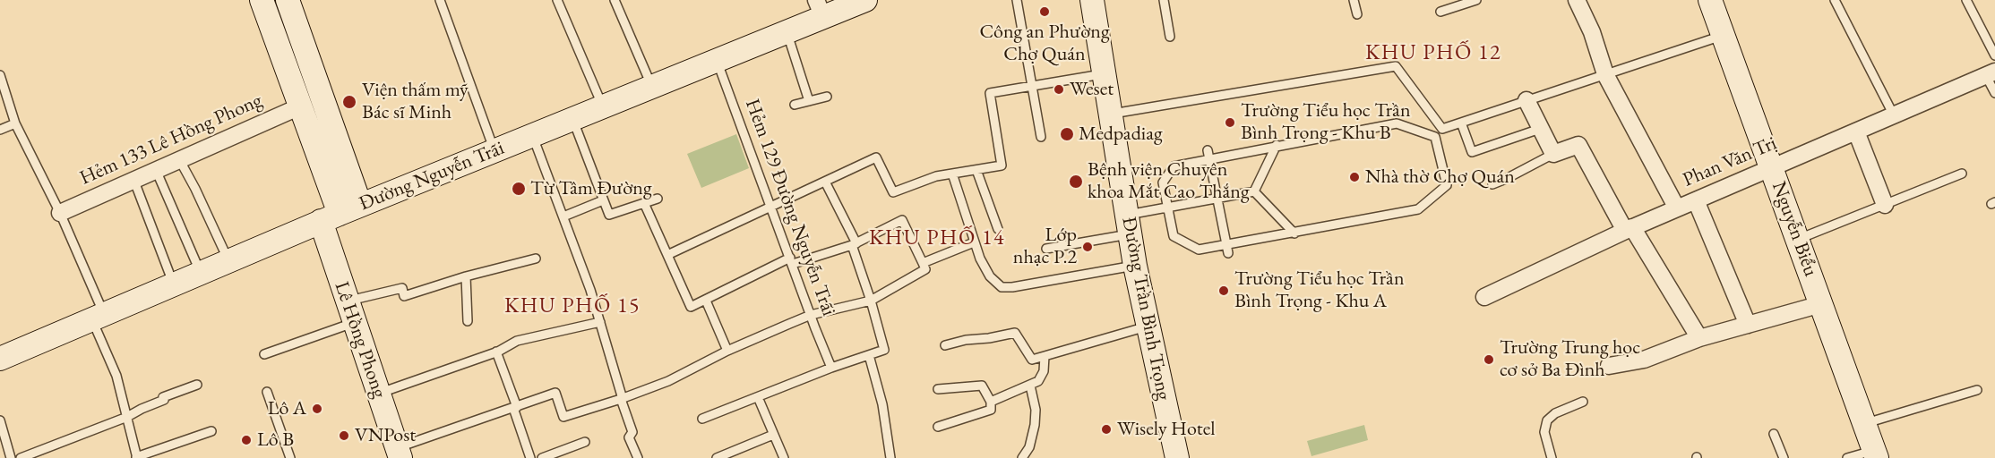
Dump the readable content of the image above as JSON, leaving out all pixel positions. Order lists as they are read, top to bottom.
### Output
{
  "streets": {
    "main road": [
      "Đường Nguyễn Trãi",
      "Nguyễn Biểu",
      "Đường Trần Bình Trọng",
      "Lê Hồng Phong"
    ],
    "street": ["Hẻm 133 Lê Hồng Phong", "Phan Văn Trị"],
    "lane": ["Hẻm 129 Đường Nguyễn Trãi"]
  },
  "crossings": [
    ["Hẻm 133 Lê Hồng Phong", "Lê Hồng Phong"],
    ["Phan Văn Trị", "Nguyễn Biểu"],
    ["Đường Nguyễn Trãi", "Hẻm 129 Đường Nguyễn Trãi"],
    ["Đường Nguyễn Trãi", "Lê Hồng Phong"]
  ],
  "districts": ["KHU PHỐ 12", "KHU PHỐ 14", "KHU PHỐ 15"],
  "places": [
    "Công an Phường Chợ Quán",
    "Weset",
    "Viện thấm mỹ Bác sĩ Minh",
    "Trường Tiểu học Trần Bình Trọng - Khu B",
    "Medpadiag",
    "Nhà thờ Chợ Quán",
    "Bệnh viện Chuyên khoa Mắt Cao Thắng",
    "Từ Tâm Đường",
    "Lớp nhạc P.2",
    "Trường Tiểu học Trần Bình Trọng - Khu A",
    "Trường Trung học cơ sở Ba Đình",
    "Lô A",
    "Wisely Hotel",
    "VNPost",
    "Lô B"
  ]
}
